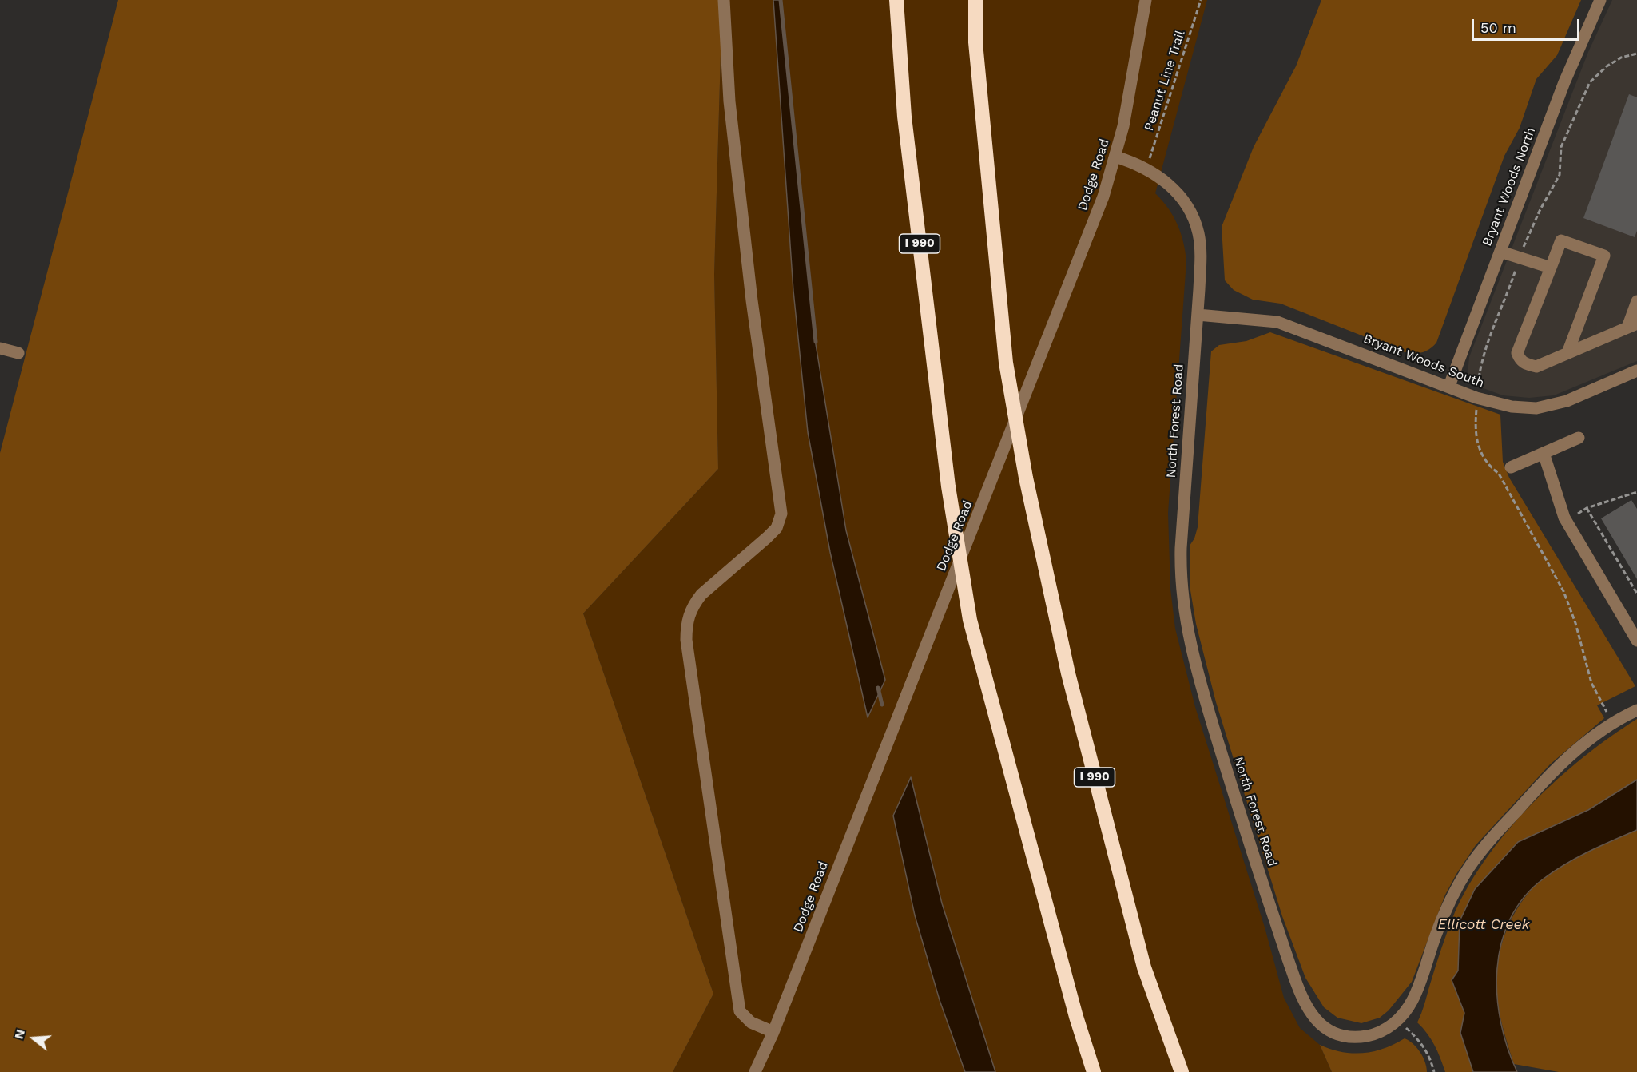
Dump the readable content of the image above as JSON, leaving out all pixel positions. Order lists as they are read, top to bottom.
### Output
{
  "streets": {
    "highway": ["I 990"],
    "street": [
      "Dodge Road",
      "Bryant Woods North",
      "Bryant Woods South",
      "North Forest Road"
    ],
    "path": ["Peanut Line Trail"]
  },
  "crossings": [
    ["Peanut Line Trail", "North Forest Road"],
    ["Dodge Road", "North Forest Road"],
    ["Bryant Woods North", "Bryant Woods South"],
    ["Bryant Woods South", "North Forest Road"]
  ],
  "water": ["Ellicott Creek"],
  "scale_bar": "50 m",
  "north": "left"
}
